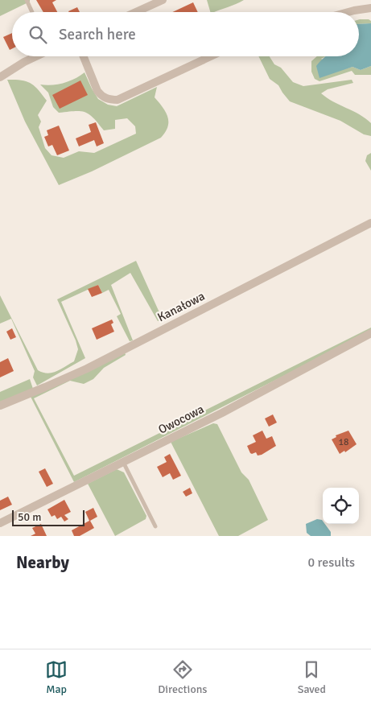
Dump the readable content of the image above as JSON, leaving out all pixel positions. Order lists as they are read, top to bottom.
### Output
{
  "streets": {
    "street": ["Kanałowa", "Owocowa"]
  },
  "house_numbers": ["18"],
  "scale_bar": "50 m",
  "page": {
    "search": "Search here",
    "scale": "50 m",
    "heading": ["Nearby", "0 results"],
    "nav": ["Map", "Directions", "Saved"]
  }
}
